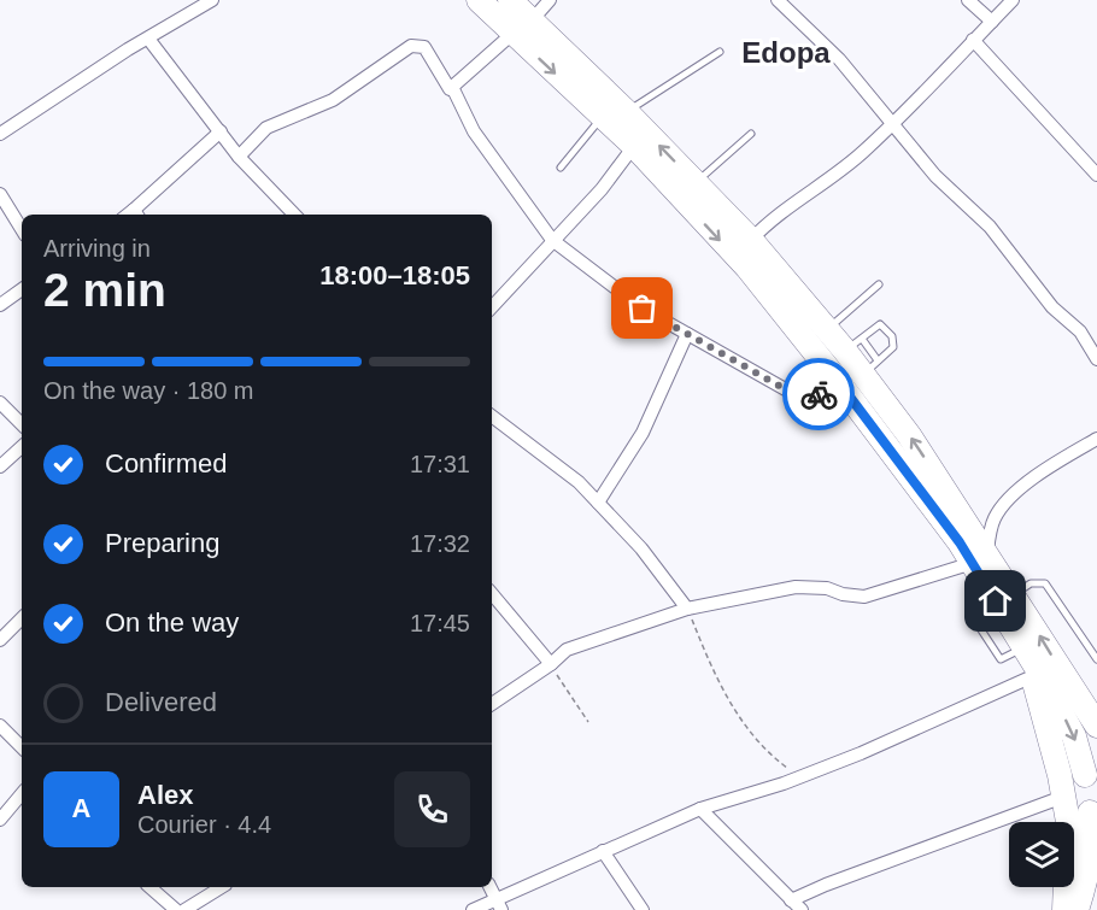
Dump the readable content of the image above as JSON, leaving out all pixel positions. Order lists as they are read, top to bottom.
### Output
{
  "districts": ["Edopa"],
  "page": {
    "heading": ["2 min", "Arriving in", "18:00–18:05"],
    "panel": ["Alex", "Courier · 4.4"],
    "bar": "On the way · 180 m",
    "list": [
      ["Confirmed", "17:31"],
      ["Preparing", "17:32"],
      ["On the way", "17:45"],
      "Delivered"
    ],
    "round": "A"
  }
}
